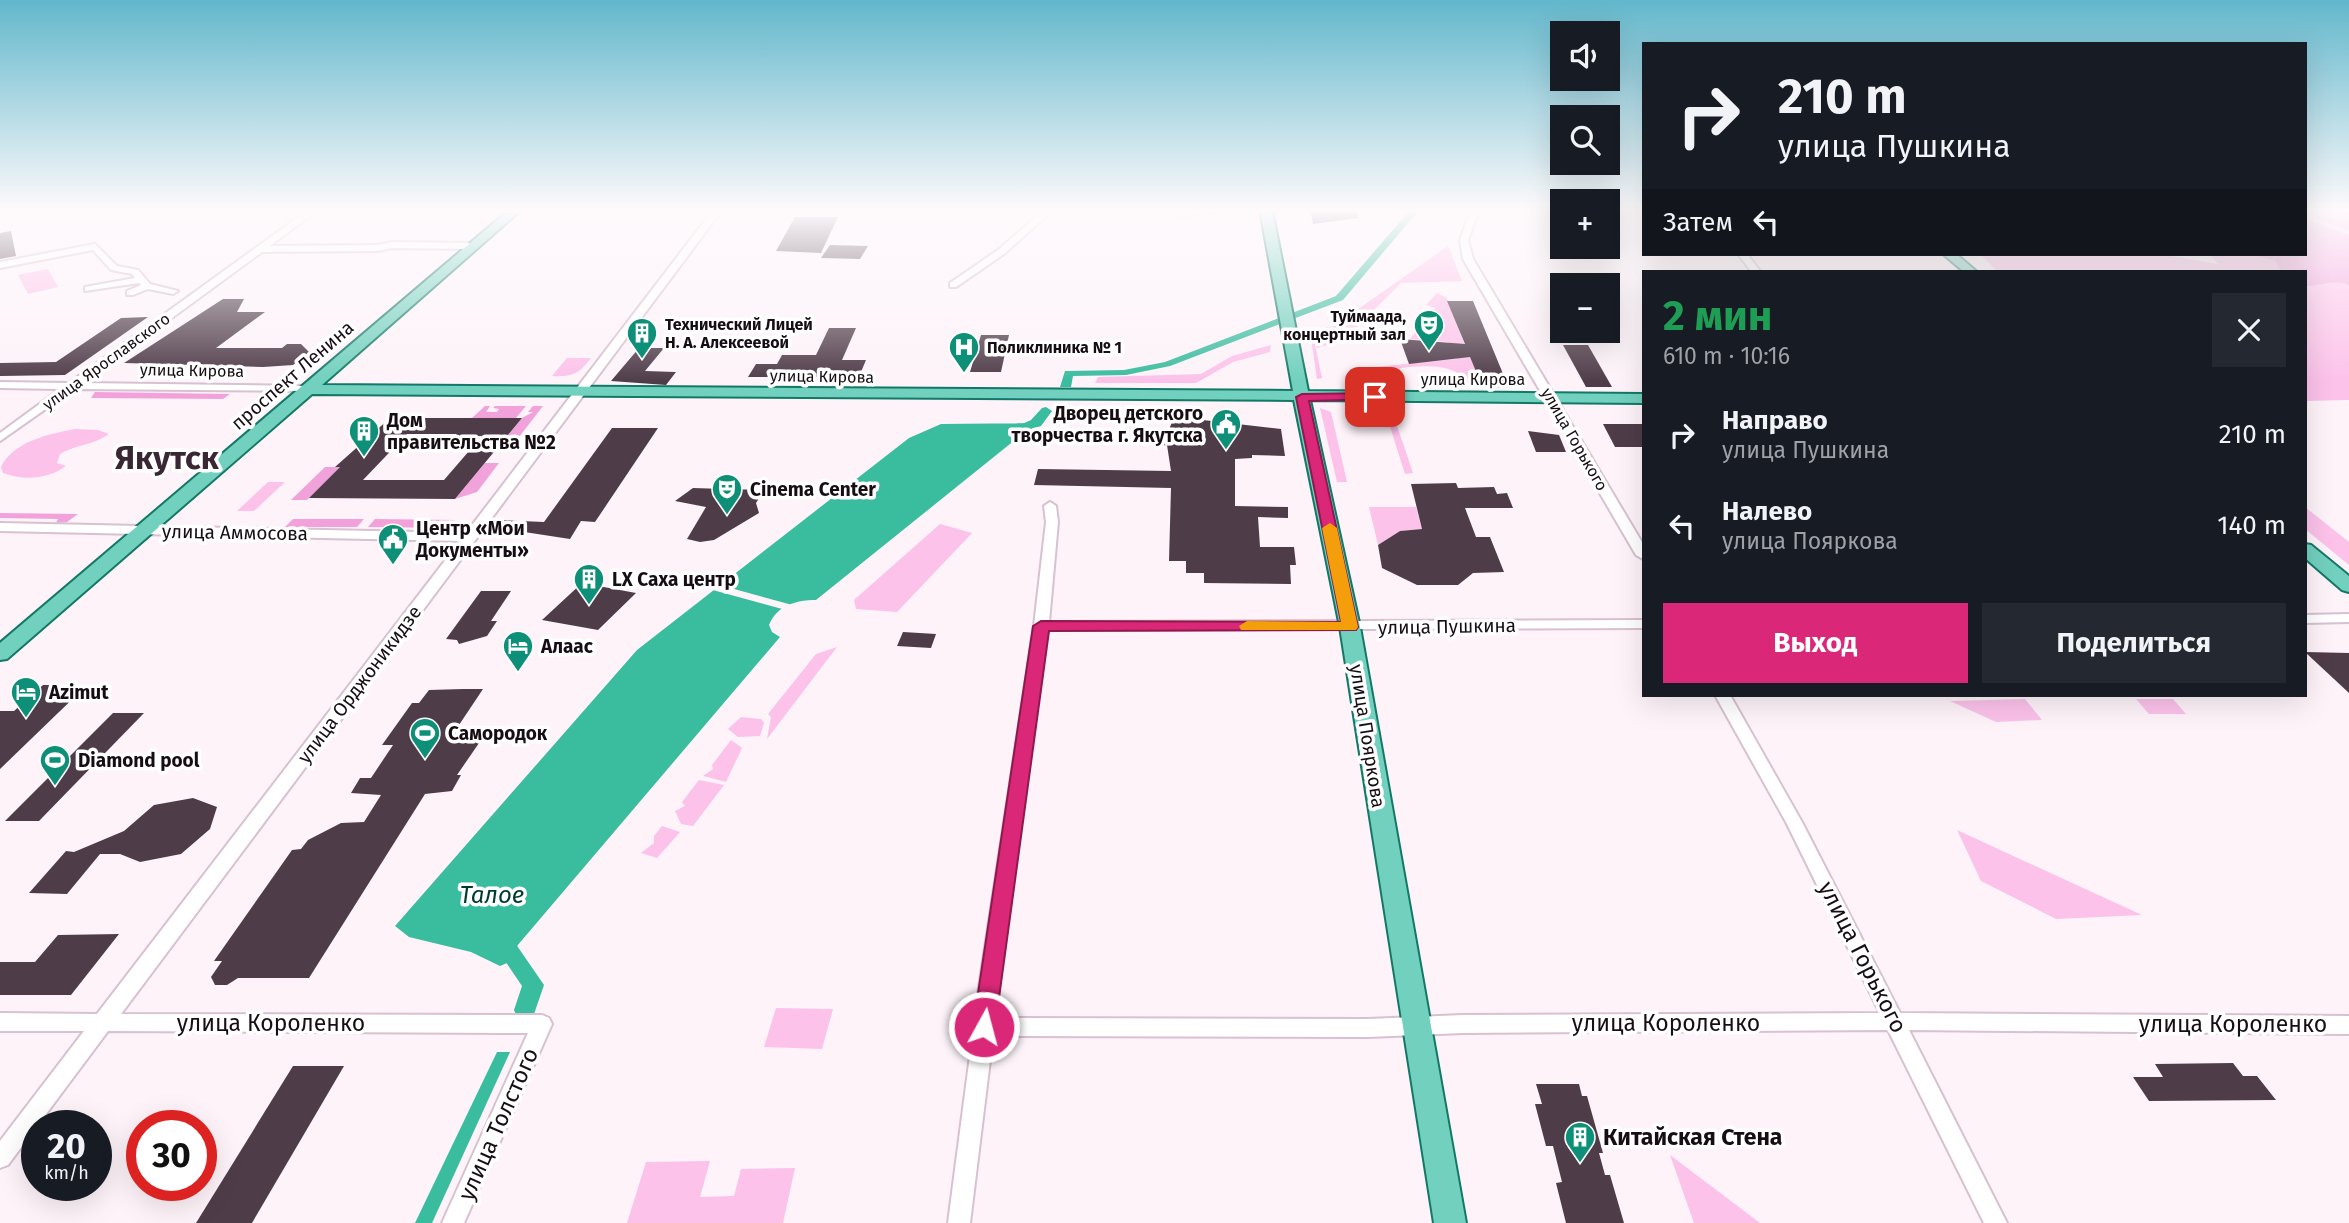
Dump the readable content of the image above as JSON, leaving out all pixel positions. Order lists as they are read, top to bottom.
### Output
{
  "streets": {
    "main road": ["улица Кирова", "проспект Ленина", "улица Пояркова"],
    "street": [
      "улица Ярославского",
      "улица Горького",
      "улица Аммосова",
      "улица Пушкина",
      "улица Орджоникидзе",
      "улица Короленко",
      "улица Толстого"
    ]
  },
  "crossings": [
    ["улица Ярославского", "улица Кирова"],
    ["улица Кирова", "проспект Ленина"],
    ["улица Кирова", "улица Горького"],
    ["улица Кирова", "улица Орджоникидзе"],
    ["улица Кирова", "улица Пояркова"],
    ["проспект Ленина", "улица Аммосова"],
    ["улица Горького", "улица Короленко"],
    ["улица Аммосова", "улица Орджоникидзе"],
    ["улица Пушкина", "улица Пояркова"],
    ["улица Орджоникидзе", "улица Короленко"],
    ["улица Пояркова", "улица Короленко"],
    ["улица Короленко", "улица Толстого"]
  ],
  "districts": ["Якутск"],
  "water": ["Талое"],
  "places": {
    "theatre": ["Туймаада, концертный зал", "Cinema Center"],
    "building": [
      "Технический Лицей Н. А. Алексеевой",
      "Дом правительства №2",
      "LX Саха центр",
      "Китайская Стена"
    ],
    "hospital": ["Поликлиника № 1"],
    "public building": ["Дворец детского творчества г. Якутска", "Центр «Мои Документы»"],
    "hotel": ["Алаас", "Azimut"],
    "sports": ["Самородок", "Diamond pool"]
  },
  "page": {
    "map_buttons": ["+", "−"],
    "turn": ["210 m", "улица Пушкина"],
    "then": "Затем",
    "heading": ["2 мин", "610 m · 10:16"],
    "list": [
      {
        "name": "Направо",
        "note": "улица Пушкина",
        "value": "210 m"
      },
      {
        "name": "Налево",
        "note": "улица Пояркова",
        "value": "140 m"
      }
    ],
    "buttons": ["Выход", "Поделиться"],
    "speed": "20 km/h",
    "limit": "30"
  }
}
